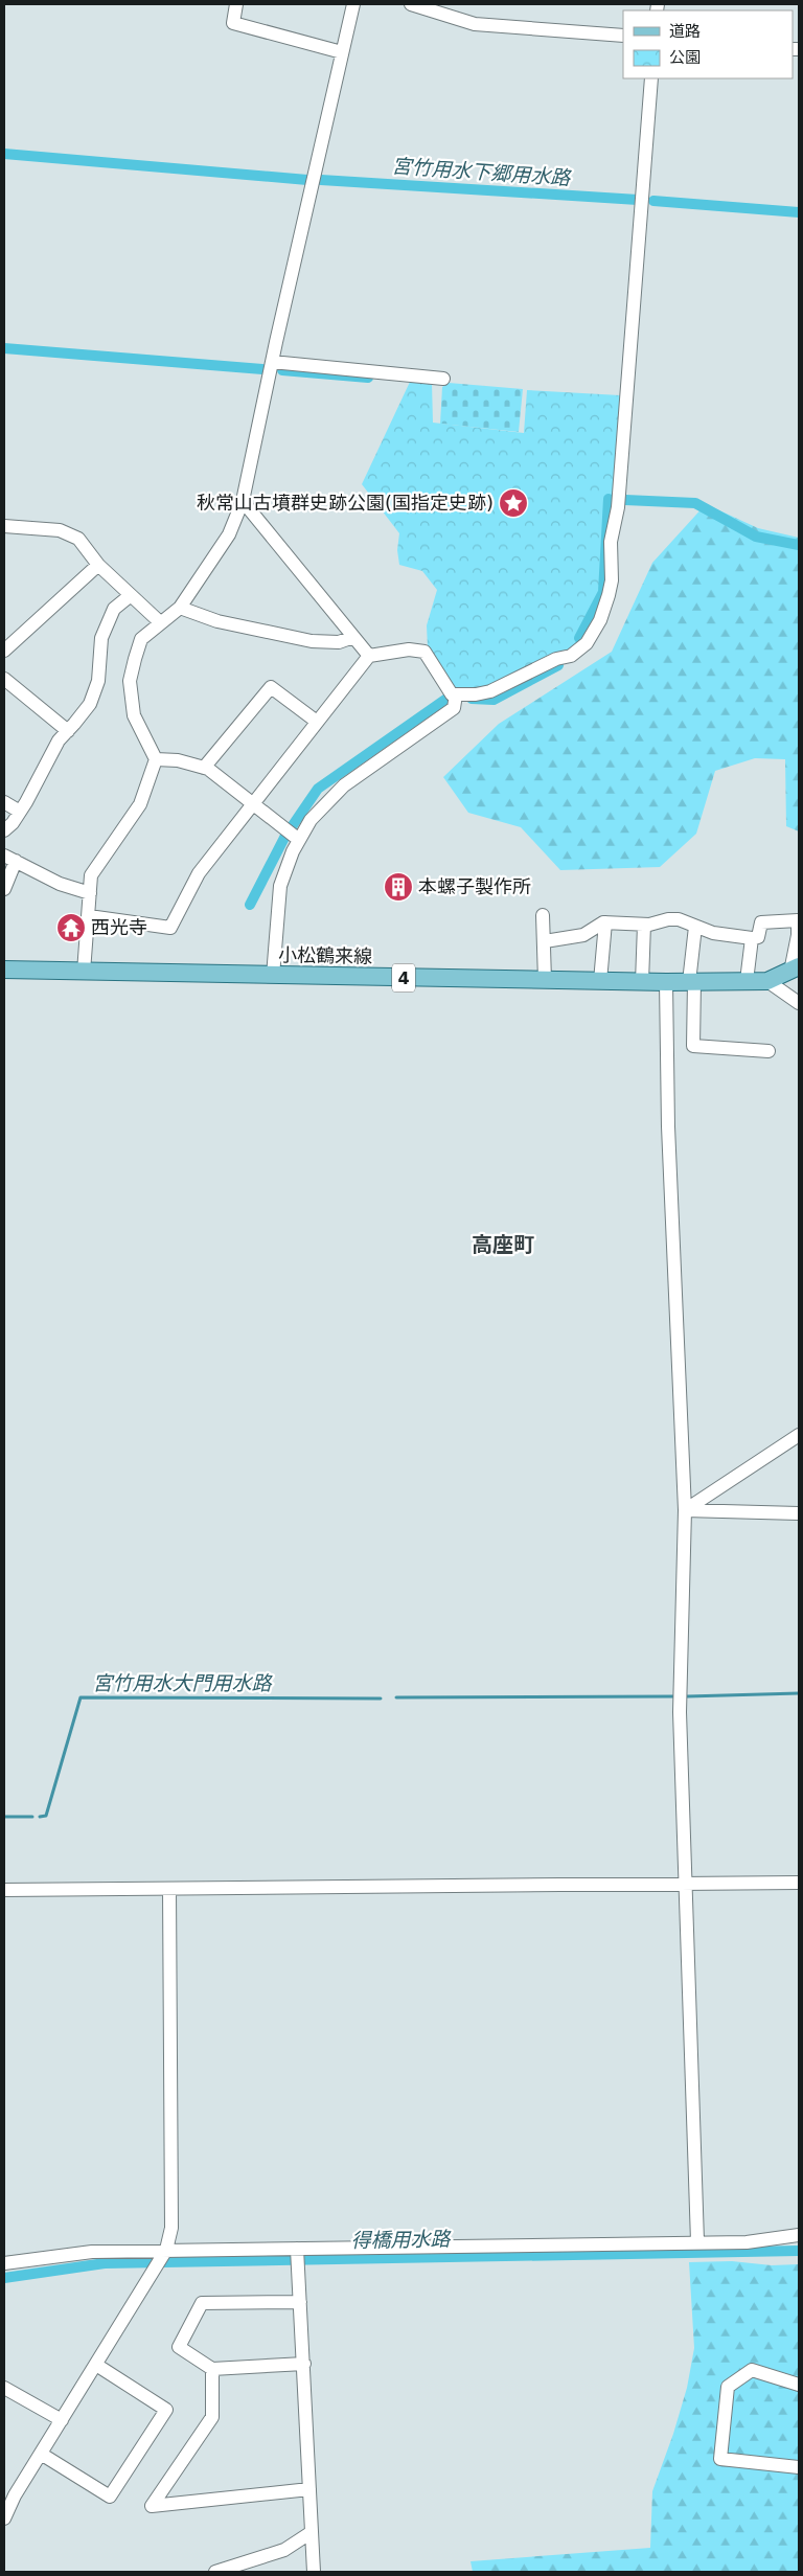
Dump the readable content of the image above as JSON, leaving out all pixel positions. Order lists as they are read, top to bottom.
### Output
{
  "streets": {
    "main road": ["小松鶴来線", "4"]
  },
  "districts": ["高座町"],
  "water": ["宮竹用水下郷用水路", "宮竹用水大門用水路", "得橋用水路"],
  "places": {
    "place": ["秋常山古墳群史跡公園(国指定史跡)"],
    "building": ["本螺子製作所"],
    "temple": ["西光寺"]
  },
  "legend": ["道路", "公園"]
}
